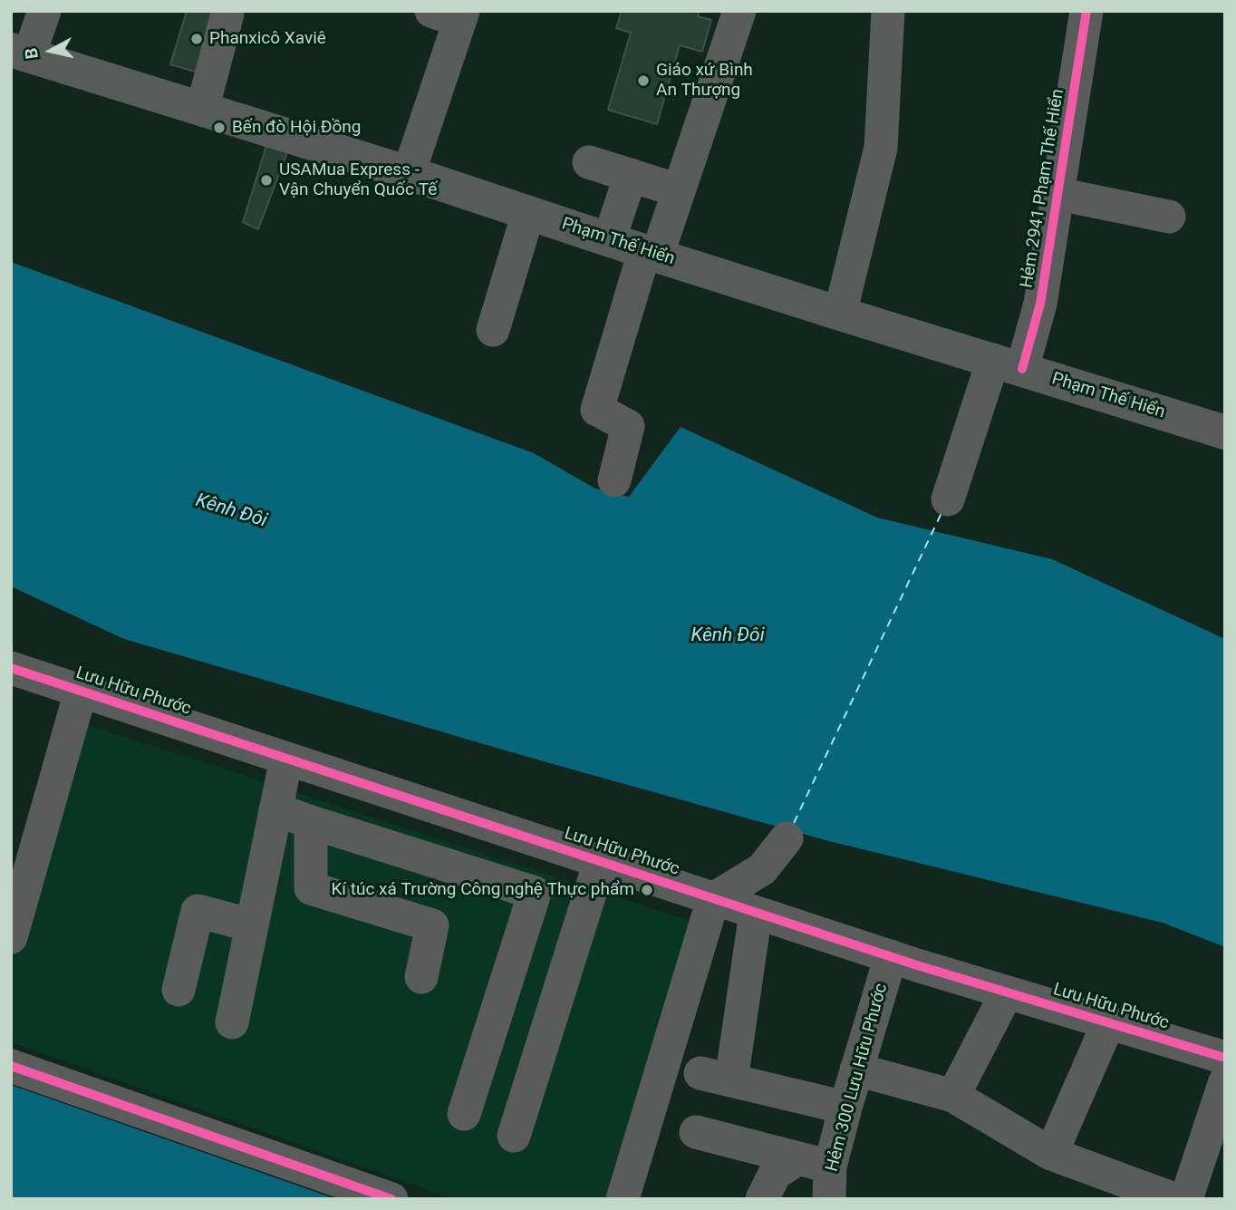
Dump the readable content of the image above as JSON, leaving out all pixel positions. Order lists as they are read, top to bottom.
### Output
{
  "streets": {
    "main road": ["Phạm Thế Hiển"],
    "street": ["Hẻm 2941 Phạm Thế Hiển", "Lưu Hữu Phước", "Hẻm 300 Lưu Hữu Phước"]
  },
  "crossings": [
    ["Hẻm 2941 Phạm Thế Hiển", "Phạm Thế Hiển"],
    ["Lưu Hữu Phước", "Hẻm 300 Lưu Hữu Phước"]
  ],
  "water": ["Kênh Đôi"],
  "places": [
    "Phanxicô Xaviê",
    "Giáo xứ Bình An Thượng",
    "Bến đò Hội Đồng",
    "USAMua Express - Vận Chuyển Quốc Tế",
    "Kí túc xá Trường Công nghệ Thực phẩm"
  ],
  "north": "left"
}
